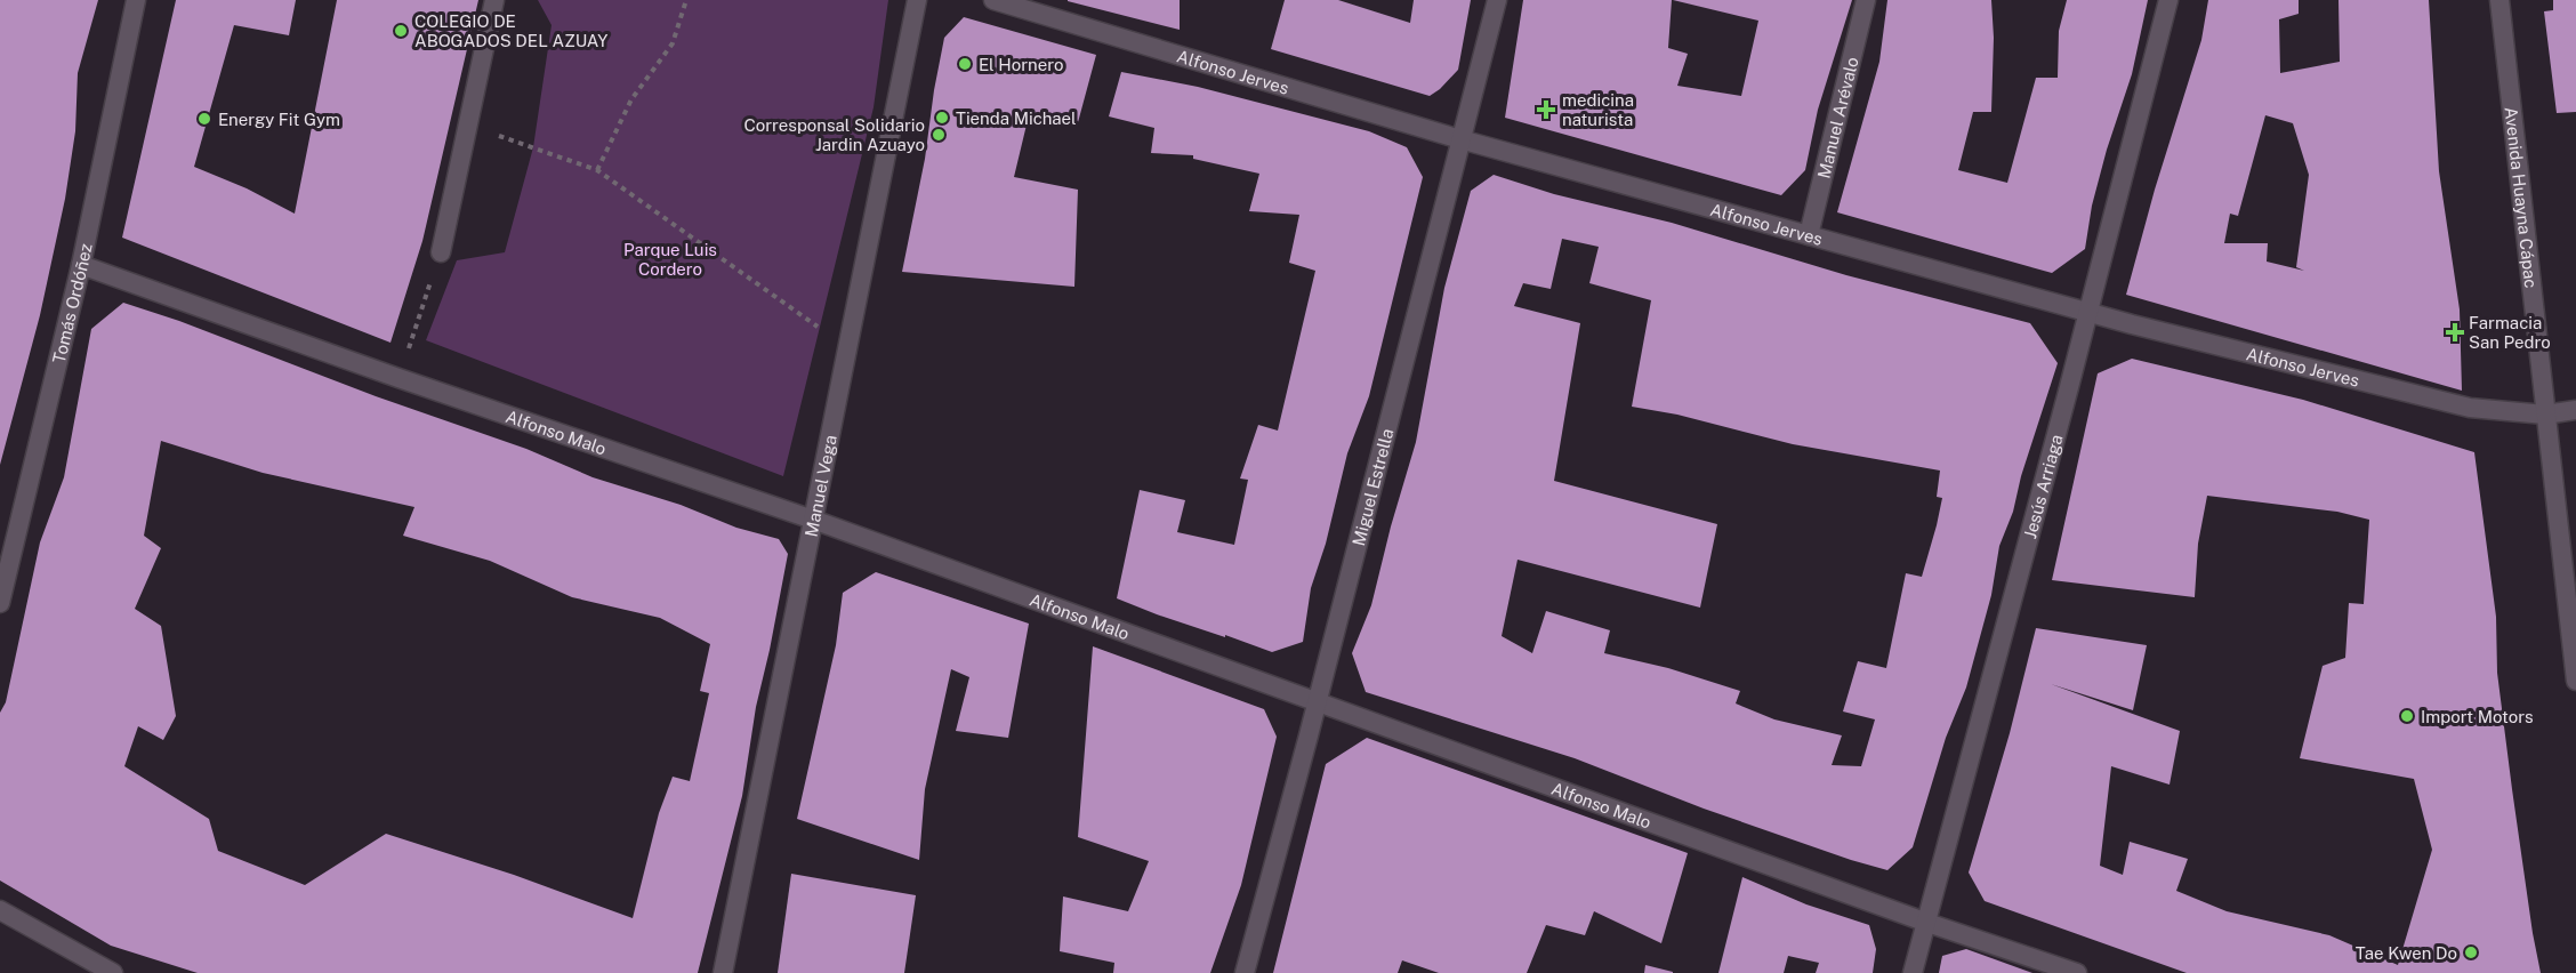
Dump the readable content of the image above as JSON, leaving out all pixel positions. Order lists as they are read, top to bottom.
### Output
{
  "streets": {
    "street": [
      "Alfonso Jerves",
      "Manuel Arévalo",
      "Avenida Huayna Cápac",
      "Tomás Ordóñez",
      "Alfonso Malo",
      "Manuel Vega",
      "Miguel Estrella",
      "Jesús Arriaga"
    ]
  },
  "crossings": [
    ["Alfonso Jerves", "Manuel Arévalo"],
    ["Alfonso Jerves", "Avenida Huayna Cápac"],
    ["Alfonso Jerves", "Miguel Estrella"],
    ["Alfonso Jerves", "Jesús Arriaga"],
    ["Tomás Ordóñez", "Alfonso Malo"],
    ["Alfonso Malo", "Manuel Vega"],
    ["Alfonso Malo", "Miguel Estrella"],
    ["Alfonso Malo", "Jesús Arriaga"]
  ],
  "parks": ["Parque Luis Cordero"],
  "places": {
    "other": [
      "COLEGIO DE ABOGADOS DEL AZUAY",
      "El Hornero",
      "Tienda Michael",
      "Energy Fit Gym",
      "Corresponsal Solidario Jardin Azuayo",
      "Import Motors",
      "Tae Kwen Do"
    ],
    "health": ["medicina naturista", "Farmacia San Pedro"]
  }
}
